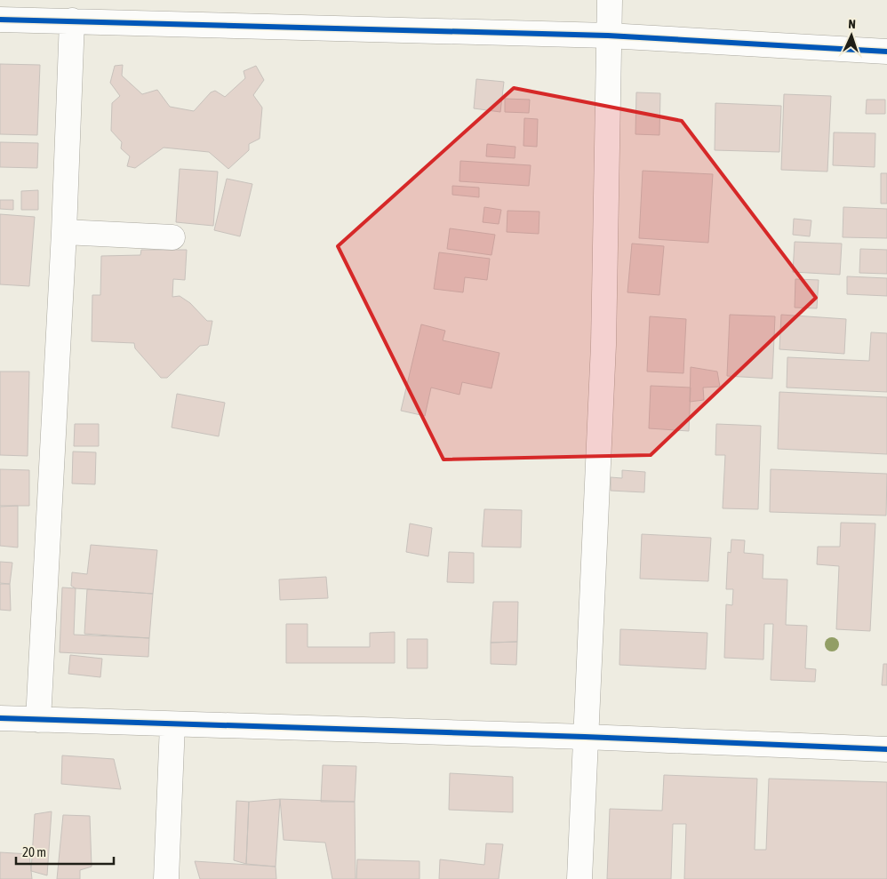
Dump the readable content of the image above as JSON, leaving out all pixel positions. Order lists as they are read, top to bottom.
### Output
{
  "scale_bar": "20 m",
  "north": "top"
}
